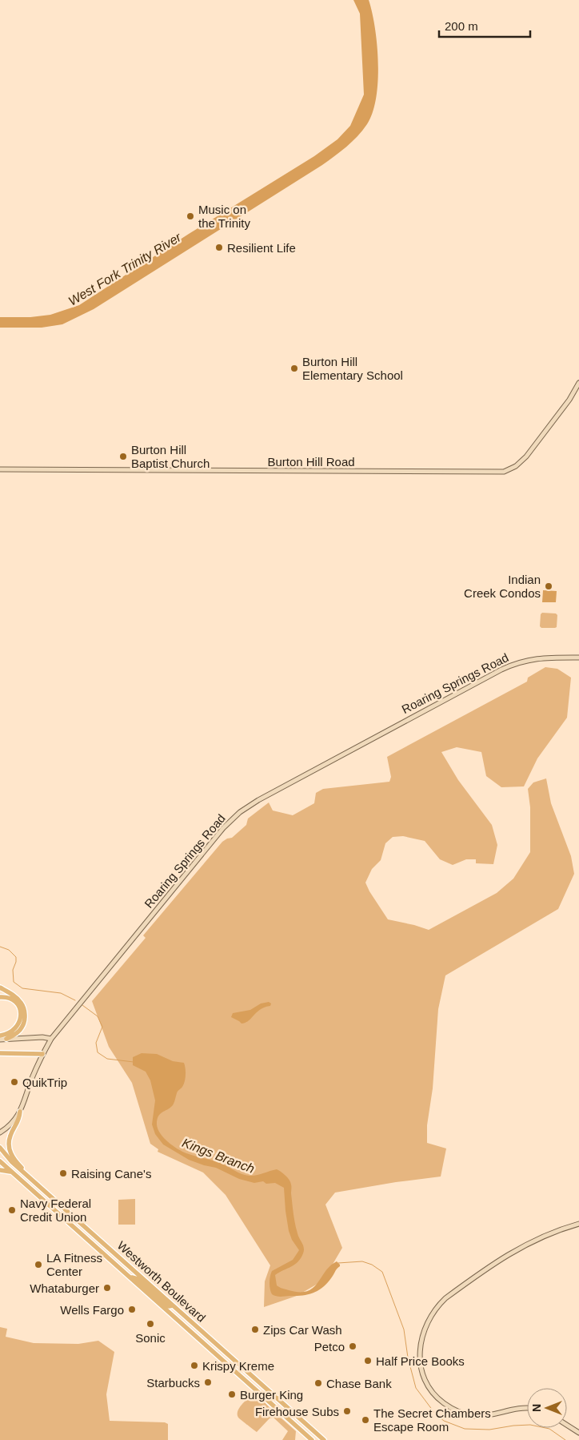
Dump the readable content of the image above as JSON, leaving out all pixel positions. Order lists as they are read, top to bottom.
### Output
{
  "streets": {
    "main road": ["Westworth Boulevard"],
    "street": ["Burton Hill Road", "Roaring Springs Road"]
  },
  "water": ["West Fork Trinity River", "Kings Branch"],
  "places": [
    "Music on the Trinity",
    "Resilient Life",
    "Burton Hill Elementary School",
    "Burton Hill Baptist Church",
    "Indian Creek Condos",
    "QuikTrip",
    "Raising Cane's",
    "Navy Federal Credit Union",
    "LA Fitness Center",
    "Whataburger",
    "Wells Fargo",
    "Sonic",
    "Zips Car Wash",
    "Petco",
    "Half Price Books",
    "Krispy Kreme",
    "Starbucks",
    "Chase Bank",
    "Burger King",
    "Firehouse Subs",
    "The Secret Chambers Escape Room"
  ],
  "scale_bar": "200 m",
  "north": "left"
}
